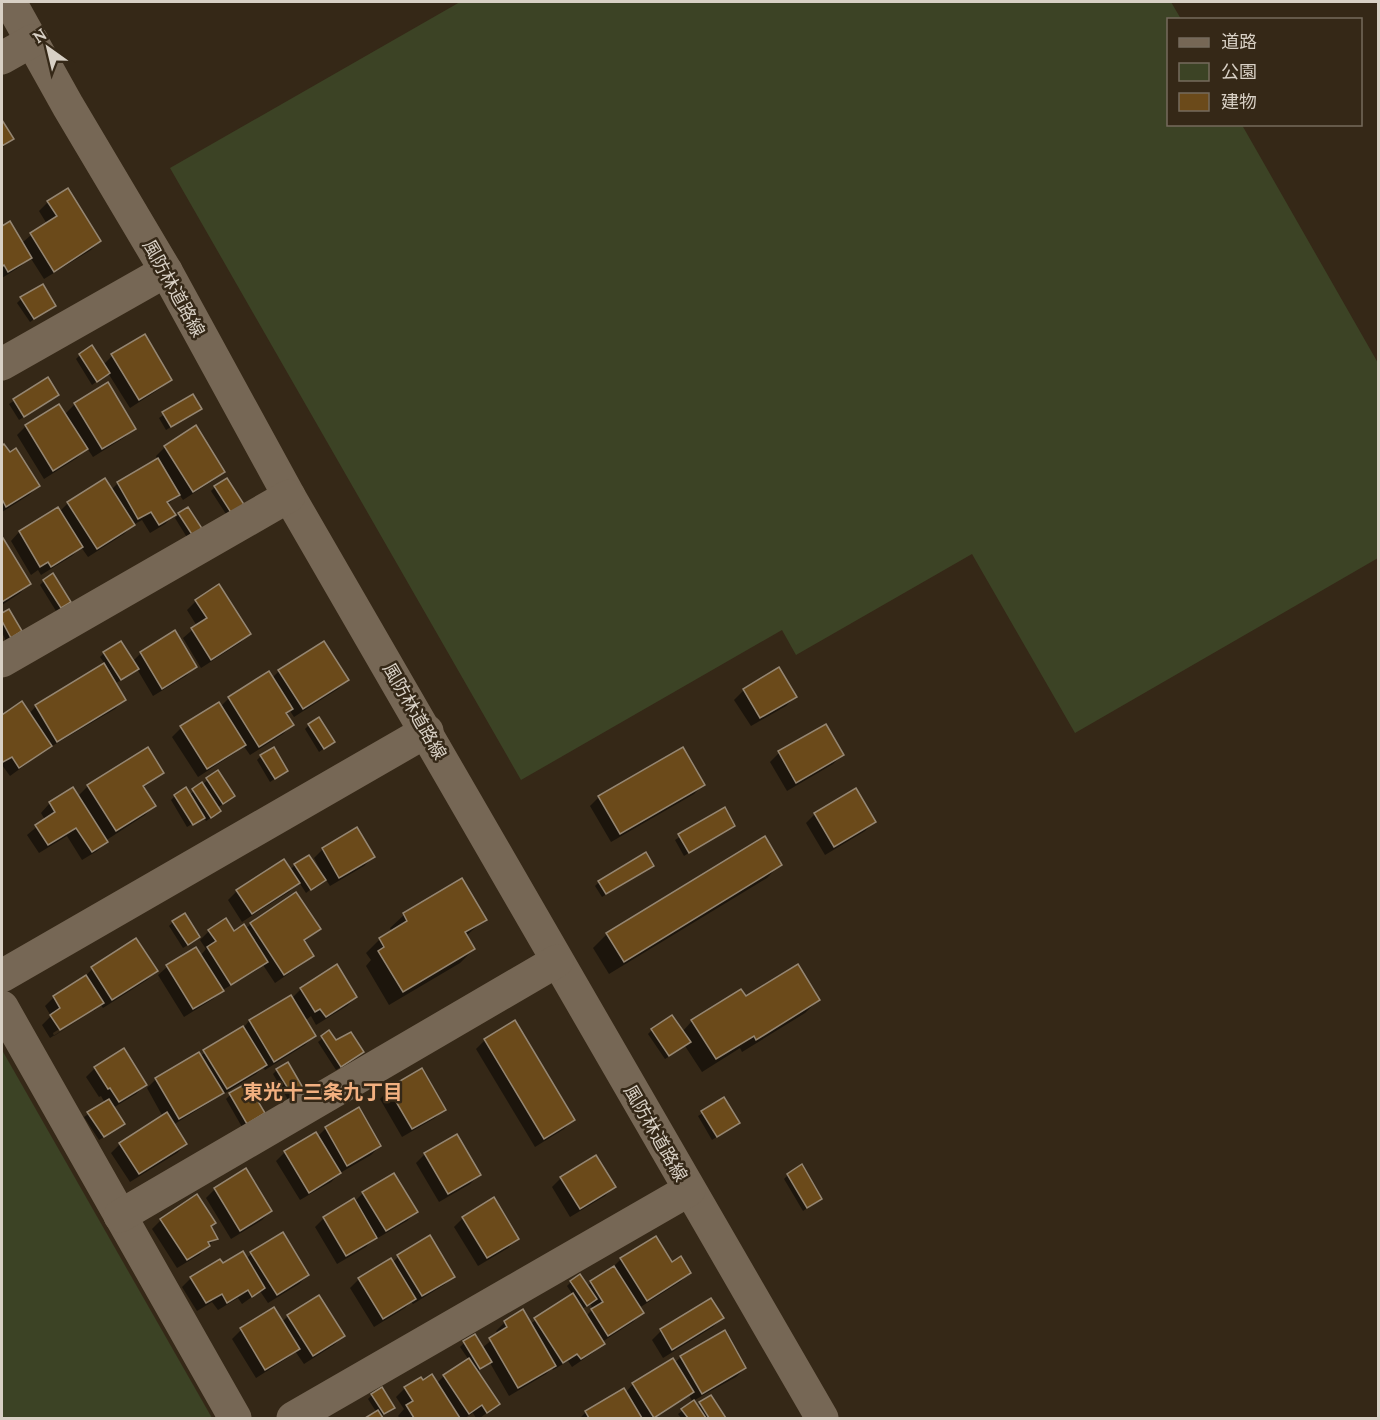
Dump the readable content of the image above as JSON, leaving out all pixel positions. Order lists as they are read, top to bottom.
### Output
{
  "streets": {
    "street": ["風防林道路線"]
  },
  "districts": ["東光十三条九丁目"],
  "legend": ["道路", "公園", "建物"],
  "north": "top left"
}
